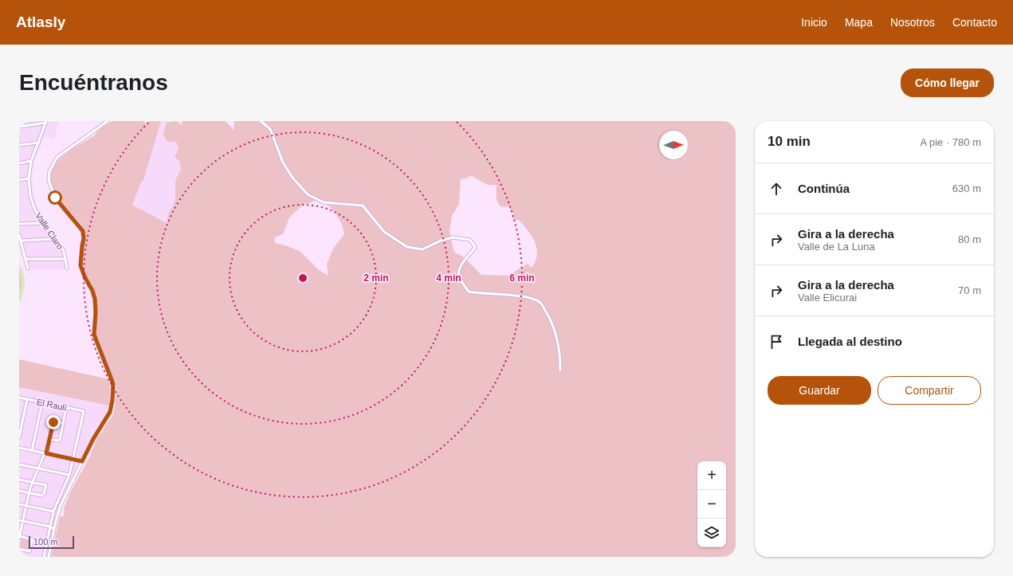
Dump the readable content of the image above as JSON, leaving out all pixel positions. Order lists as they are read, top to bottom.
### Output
{
  "streets": {
    "street": ["Valle Claro", "El Raulí"]
  },
  "scale_bar": "100 m",
  "north": "right",
  "page": {
    "header": "Atlasly",
    "nav": [
      "Inicio",
      "Mapa",
      "Nosotros",
      "Contacto"
    ],
    "buttons": [
      "Cómo llegar",
      ["Guardar", "Compartir"]
    ],
    "title": "Encuéntranos",
    "heading": ["10 min", "A pie · 780 m"],
    "list": [
      ["Continúa", "630 m"],
      ["Gira a la derecha", "Valle de La Luna", "80 m"],
      ["Gira a la derecha", "Valle Elicurai", "70 m"],
      "Llegada al destino"
    ],
    "map_buttons": ["+", "−"],
    "scale": "100 m"
  },
  "rings": ["2 min", "4 min", "6 min"]
}
